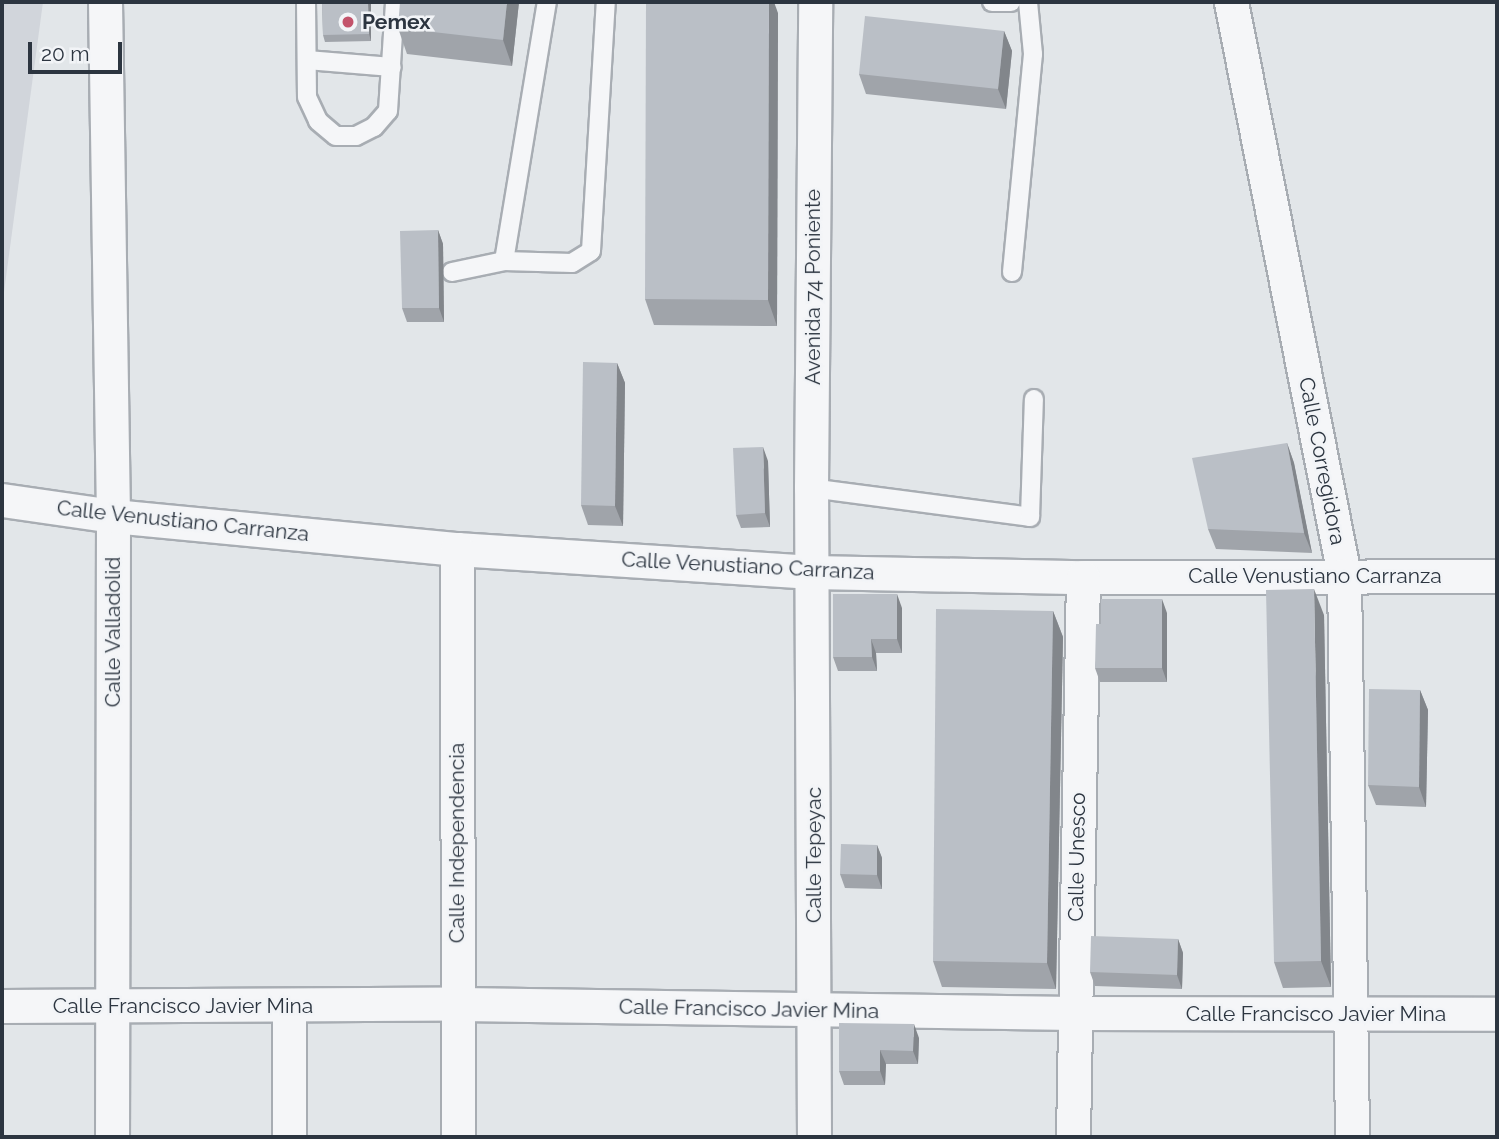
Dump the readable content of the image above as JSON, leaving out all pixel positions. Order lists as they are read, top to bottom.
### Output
{
  "streets": {
    "street": [
      "Avenida 74 Poniente",
      "Calle Corregidora",
      "Calle Venustiano Carranza",
      "Calle Valladolid",
      "Calle Independencia",
      "Calle Tepeyac",
      "Calle Unesco",
      "Calle Francisco Javier Mina"
    ]
  },
  "crossings": [
    ["Avenida 74 Poniente", "Calle Venustiano Carranza"],
    ["Avenida 74 Poniente", "Calle Tepeyac"],
    ["Calle Corregidora", "Calle Venustiano Carranza"],
    ["Calle Corregidora", "Calle Francisco Javier Mina"],
    ["Calle Venustiano Carranza", "Calle Valladolid"],
    ["Calle Venustiano Carranza", "Calle Independencia"],
    ["Calle Venustiano Carranza", "Calle Tepeyac"],
    ["Calle Venustiano Carranza", "Calle Unesco"],
    ["Calle Valladolid", "Calle Francisco Javier Mina"],
    ["Calle Independencia", "Calle Francisco Javier Mina"],
    ["Calle Tepeyac", "Calle Francisco Javier Mina"],
    ["Calle Unesco", "Calle Francisco Javier Mina"]
  ],
  "places": ["Pemex"],
  "scale_bar": "20 m"
}
